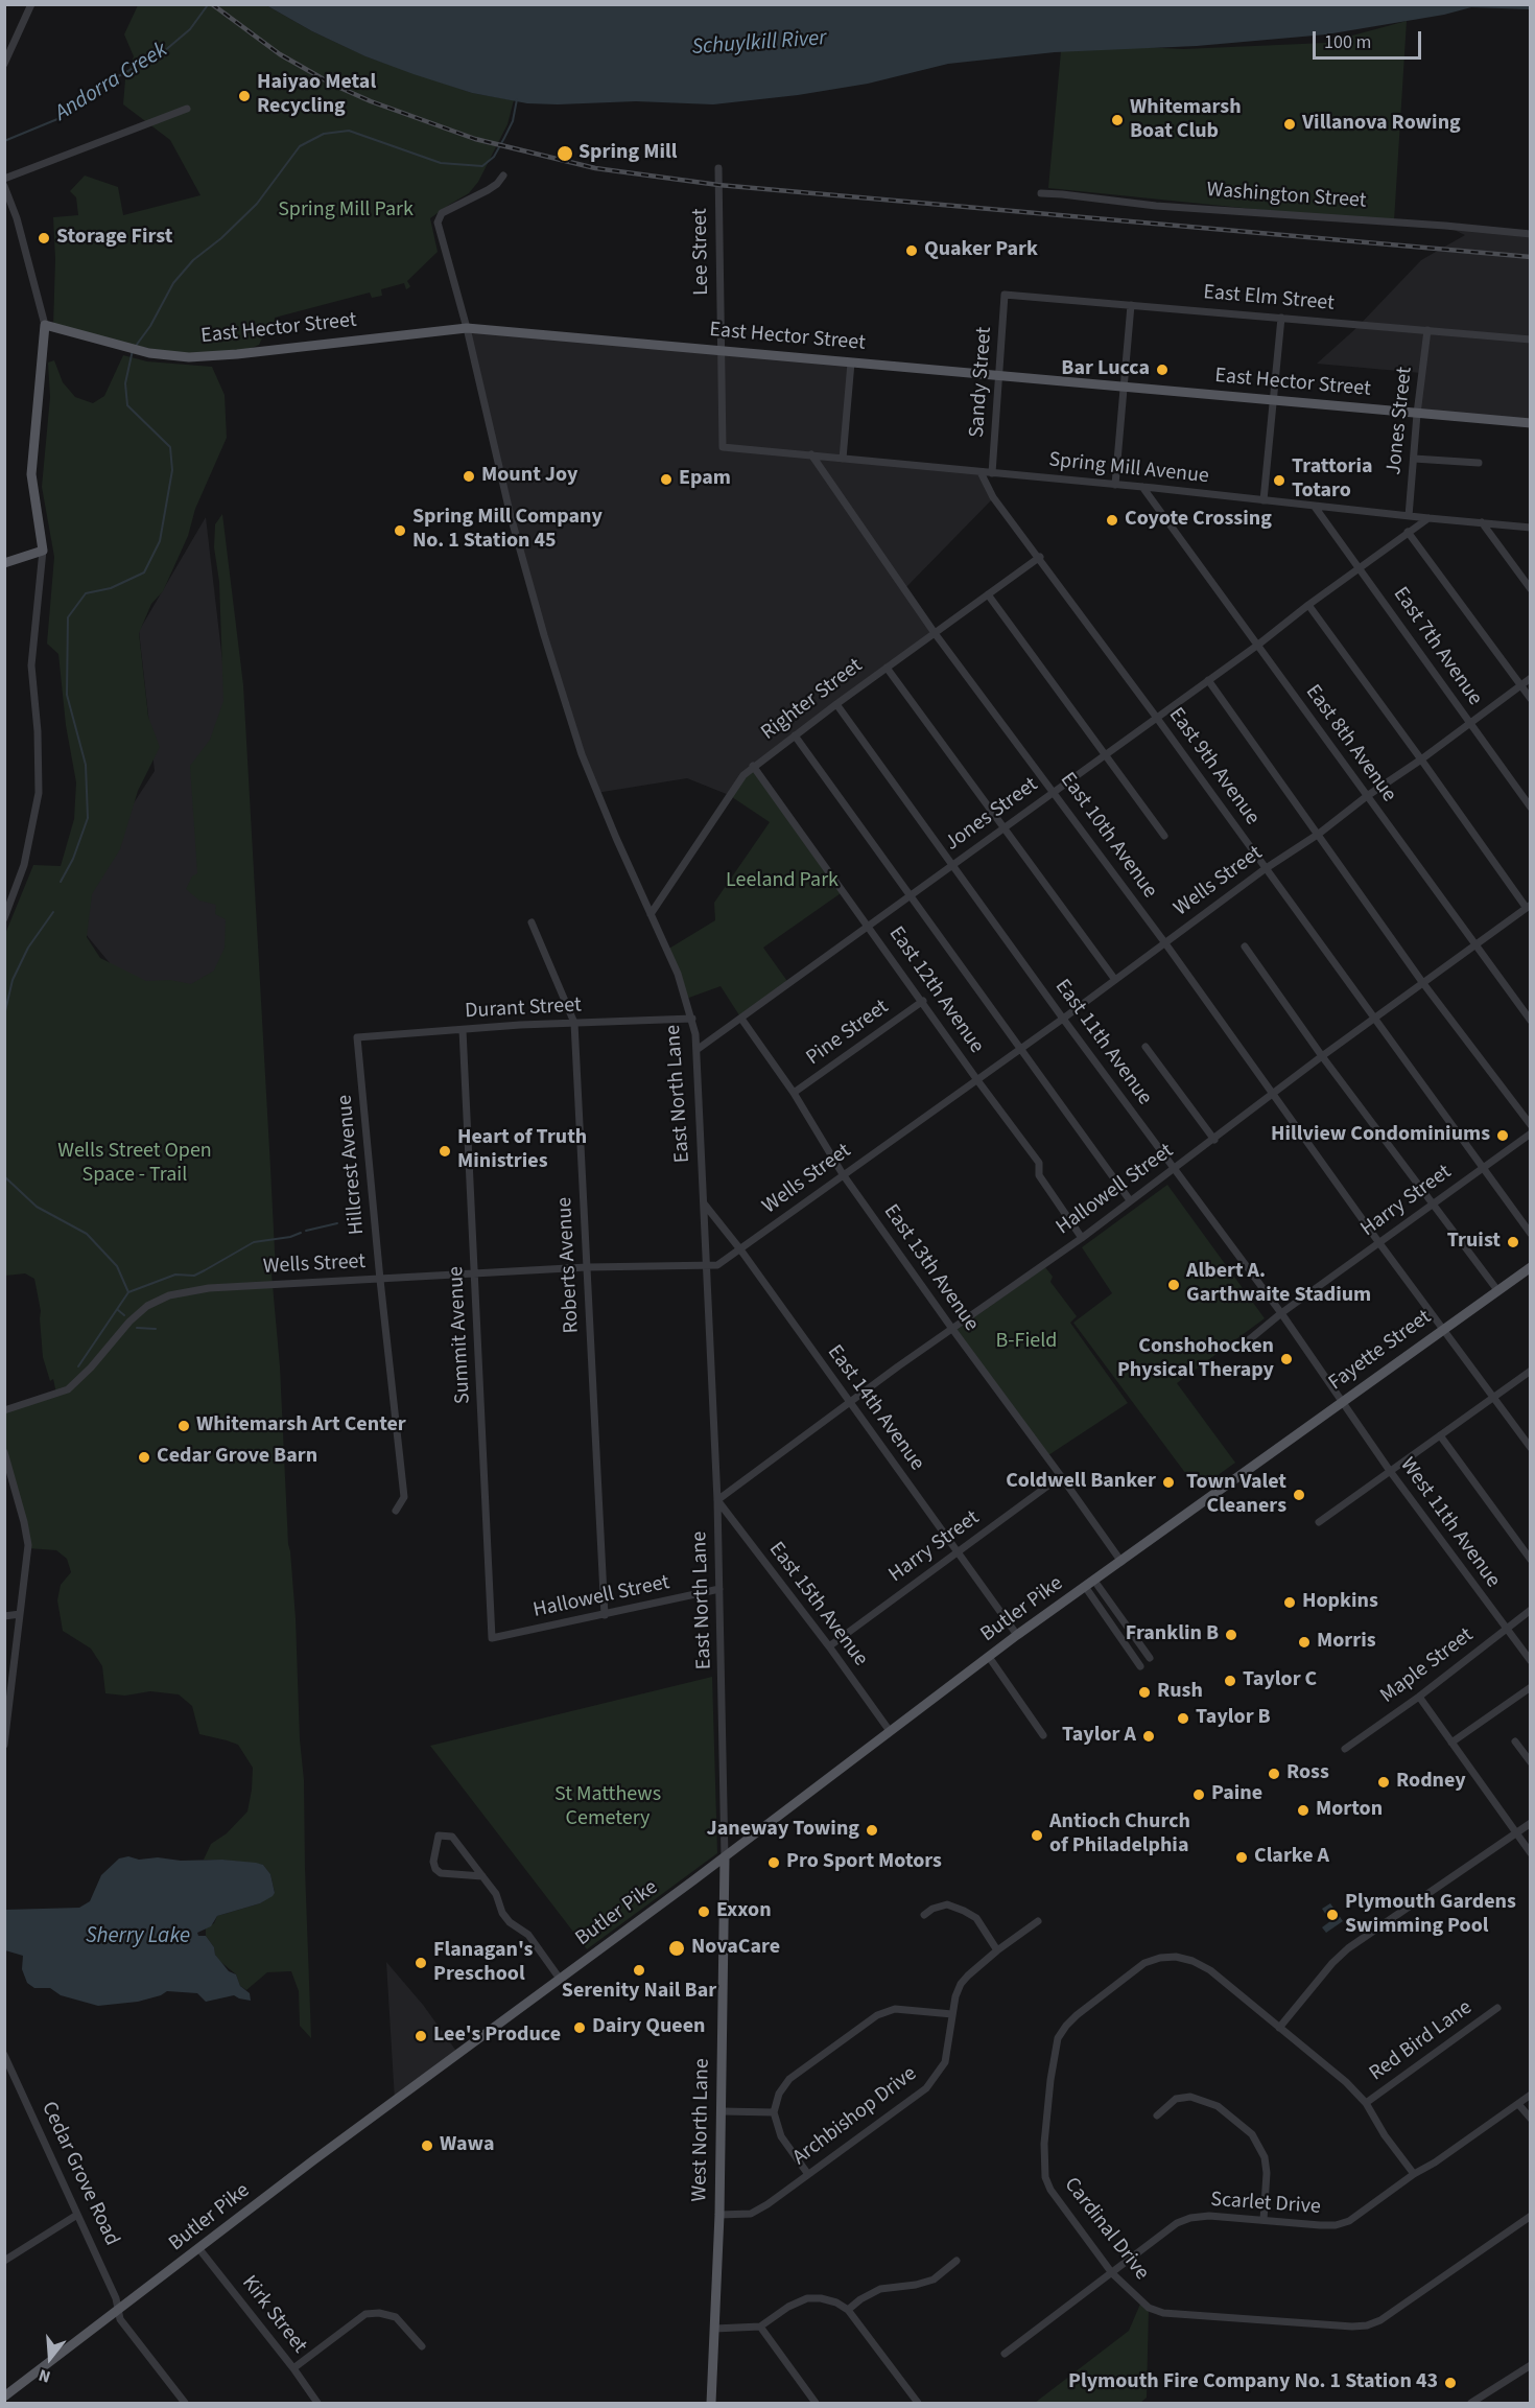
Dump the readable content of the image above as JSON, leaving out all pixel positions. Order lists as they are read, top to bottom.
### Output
{
  "streets": {
    "main road": [
      "East Hector Street",
      "Fayette Street",
      "Butler Pike",
      "West North Lane"
    ],
    "street": [
      "Washington Street",
      "Lee Street",
      "East Elm Street",
      "Sandy Street",
      "Jones Street",
      "Spring Mill Avenue",
      "East 7th Avenue",
      "Righter Street",
      "East 8th Avenue",
      "East 9th Avenue",
      "East 10th Avenue",
      "Wells Street",
      "East 12th Avenue",
      "Durant Street",
      "Pine Street",
      "East 11th Avenue",
      "East North Lane",
      "Hillcrest Avenue",
      "Hallowell Street",
      "Harry Street",
      "Roberts Avenue",
      "East 13th Avenue",
      "Summit Avenue",
      "East 14th Avenue",
      "West 11th Avenue",
      "East 15th Avenue",
      "Maple Street",
      "Red Bird Lane",
      "Archbishop Drive",
      "Cedar Grove Road",
      "Scarlet Drive",
      "Cardinal Drive",
      "Kirk Street"
    ]
  },
  "crossings": [
    ["Lee Street", "East Hector Street"],
    ["Lee Street", "Spring Mill Avenue"],
    ["East Elm Street", "Sandy Street"],
    ["East Elm Street", "Jones Street"],
    ["East Hector Street", "Sandy Street"],
    ["East Hector Street", "Jones Street"],
    ["East Hector Street", "East North Lane"],
    ["Sandy Street", "Spring Mill Avenue"],
    ["Jones Street", "Spring Mill Avenue"],
    ["Jones Street", "East 7th Avenue"],
    ["Jones Street", "East 8th Avenue"],
    ["Jones Street", "East 9th Avenue"],
    ["Jones Street", "East 10th Avenue"],
    ["Jones Street", "East 12th Avenue"],
    ["Jones Street", "East 11th Avenue"],
    ["Jones Street", "East North Lane"],
    ["Jones Street", "East 13th Avenue"],
    ["Spring Mill Avenue", "East 7th Avenue"],
    ["Spring Mill Avenue", "East 8th Avenue"],
    ["Spring Mill Avenue", "East 9th Avenue"],
    ["Spring Mill Avenue", "East 10th Avenue"],
    ["East 7th Avenue", "Wells Street"],
    ["Righter Street", "East 9th Avenue"],
    ["Righter Street", "East 10th Avenue"],
    ["Righter Street", "East 12th Avenue"],
    ["Righter Street", "East 11th Avenue"],
    ["Righter Street", "East North Lane"],
    ["East 8th Avenue", "Wells Street"],
    ["East 8th Avenue", "Hallowell Street"],
    ["East 9th Avenue", "Wells Street"],
    ["East 9th Avenue", "Hallowell Street"],
    ["East 9th Avenue", "Harry Street"],
    ["East 10th Avenue", "Wells Street"],
    ["East 10th Avenue", "Hallowell Street"],
    ["East 10th Avenue", "Harry Street"],
    ["East 10th Avenue", "Fayette Street"],
    ["Wells Street", "East 12th Avenue"],
    ["Wells Street", "East 11th Avenue"],
    ["Wells Street", "East North Lane"],
    ["Wells Street", "Hillcrest Avenue"],
    ["Wells Street", "Roberts Avenue"],
    ["Wells Street", "East 13th Avenue"],
    ["Wells Street", "Summit Avenue"],
    ["Wells Street", "East 14th Avenue"],
    ["East 12th Avenue", "Pine Street"],
    ["East 12th Avenue", "Hallowell Street"],
    ["Durant Street", "East North Lane"],
    ["Durant Street", "Hillcrest Avenue"],
    ["Durant Street", "Roberts Avenue"],
    ["Durant Street", "Summit Avenue"],
    ["Pine Street", "East 13th Avenue"],
    ["East 11th Avenue", "Hallowell Street"],
    ["East 11th Avenue", "Harry Street"],
    ["East 11th Avenue", "Fayette Street"],
    ["East 11th Avenue", "West 11th Avenue"],
    ["East North Lane", "Hallowell Street"],
    ["East North Lane", "East 14th Avenue"],
    ["East North Lane", "East 15th Avenue"],
    ["East North Lane", "Butler Pike"],
    ["East North Lane", "West North Lane"],
    ["Hallowell Street", "Roberts Avenue"],
    ["Hallowell Street", "East 13th Avenue"],
    ["Hallowell Street", "Summit Avenue"],
    ["Hallowell Street", "East 14th Avenue"],
    ["Hallowell Street", "East 15th Avenue"],
    ["Harry Street", "East 13th Avenue"],
    ["Harry Street", "East 14th Avenue"],
    ["Harry Street", "East 15th Avenue"],
    ["East 13th Avenue", "Butler Pike"],
    ["Fayette Street", "West 11th Avenue"],
    ["Fayette Street", "Butler Pike"],
    ["East 14th Avenue", "Butler Pike"],
    ["West 11th Avenue", "Maple Street"],
    ["East 15th Avenue", "Butler Pike"],
    ["Butler Pike", "West North Lane"],
    ["Butler Pike", "Cedar Grove Road"],
    ["Butler Pike", "Kirk Street"],
    ["Red Bird Lane", "Cardinal Drive"],
    ["Archbishop Drive", "West North Lane"],
    ["Scarlet Drive", "Cardinal Drive"]
  ],
  "water": ["Schuylkill River", "Andorra Creek", "Sherry Lake"],
  "parks": [
    "Spring Mill Park",
    "Leeland Park",
    "Wells Street Open Space - Trail",
    "B-Field",
    "St Matthews Cemetery"
  ],
  "places": [
    "Haiyao Metal Recycling",
    "Whitemarsh Boat Club",
    "Villanova Rowing",
    "Spring Mill",
    "Storage First",
    "Quaker Park",
    "Bar Lucca",
    "Mount Joy",
    "Epam",
    "Trattoria Totaro",
    "Coyote Crossing",
    "Spring Mill Company No. 1 Station 45",
    "Hillview Condominiums",
    "Heart of Truth Ministries",
    "Truist",
    "Albert A. Garthwaite Stadium",
    "Conshohocken Physical Therapy",
    "Whitemarsh Art Center",
    "Cedar Grove Barn",
    "Coldwell Banker",
    "Town Valet Cleaners",
    "Hopkins",
    "Franklin B",
    "Morris",
    "Taylor C",
    "Rush",
    "Taylor B",
    "Taylor A",
    "Ross",
    "Rodney",
    "Paine",
    "Morton",
    "Janeway Towing",
    "Antioch Church of Philadelphia",
    "Clarke A",
    "Pro Sport Motors",
    "Exxon",
    "Plymouth Gardens Swimming Pool",
    "NovaCare",
    "Flanagan's Preschool",
    "Serenity Nail Bar",
    "Dairy Queen",
    "Lee's Produce",
    "Wawa",
    "Plymouth Fire Company No. 1 Station 43"
  ],
  "scale_bar": "100 m",
  "north": "bottom"
}
